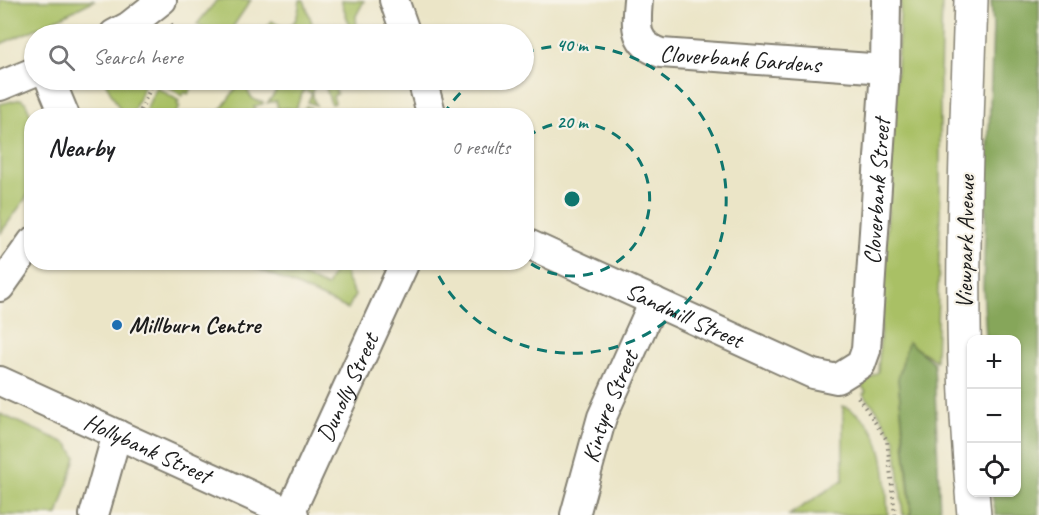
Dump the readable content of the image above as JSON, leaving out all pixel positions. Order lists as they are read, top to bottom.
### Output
{
  "streets": {
    "street": [
      "Cloverbank Gardens",
      "Cloverbank Street",
      "Viewpark Avenue",
      "Sandmill Street",
      "Dunolly Street",
      "Kintyre Street",
      "Hollybank Street"
    ]
  },
  "crossings": [
    ["Cloverbank Gardens", "Cloverbank Street"],
    ["Cloverbank Street", "Sandmill Street"],
    ["Sandmill Street", "Kintyre Street"],
    ["Dunolly Street", "Hollybank Street"]
  ],
  "places": ["Millburn Centre"],
  "page": {
    "search": "Search here",
    "heading": ["Nearby", "0 results"],
    "map_buttons": ["+", "−"]
  },
  "rings": ["40 m", "20 m"]
}
